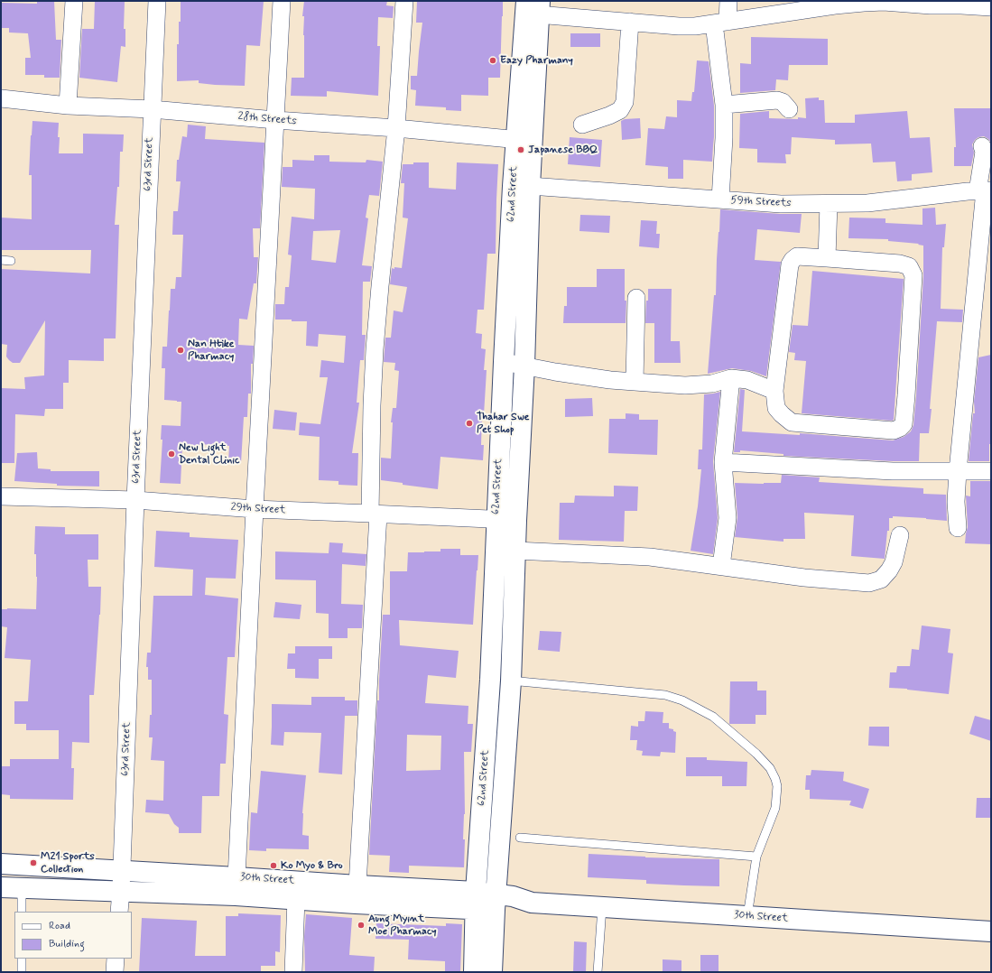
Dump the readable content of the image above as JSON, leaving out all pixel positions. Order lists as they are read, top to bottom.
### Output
{
  "streets": {
    "main road": ["62nd Street", "30th Street"],
    "street": [
      "28th Streets",
      "63rd Street",
      "59th Streets",
      "29th Street"
    ]
  },
  "crossings": [
    ["28th Streets", "63rd Street"],
    ["28th Streets", "62nd Street"],
    ["63rd Street", "29th Street"],
    ["63rd Street", "30th Street"],
    ["62nd Street", "59th Streets"],
    ["62nd Street", "29th Street"],
    ["62nd Street", "30th Street"]
  ],
  "places": [
    "Eazy Pharmany",
    "Japanese BBQ",
    "Nan Htike Pharmacy",
    "Thahar Swe Pet Shop",
    "New Light Dental Clinic",
    "M21 Sports Collection",
    "Ko Myo & Bro",
    "Aung Myint Moe Pharmacy"
  ],
  "legend": ["Road", "Building"]
}
